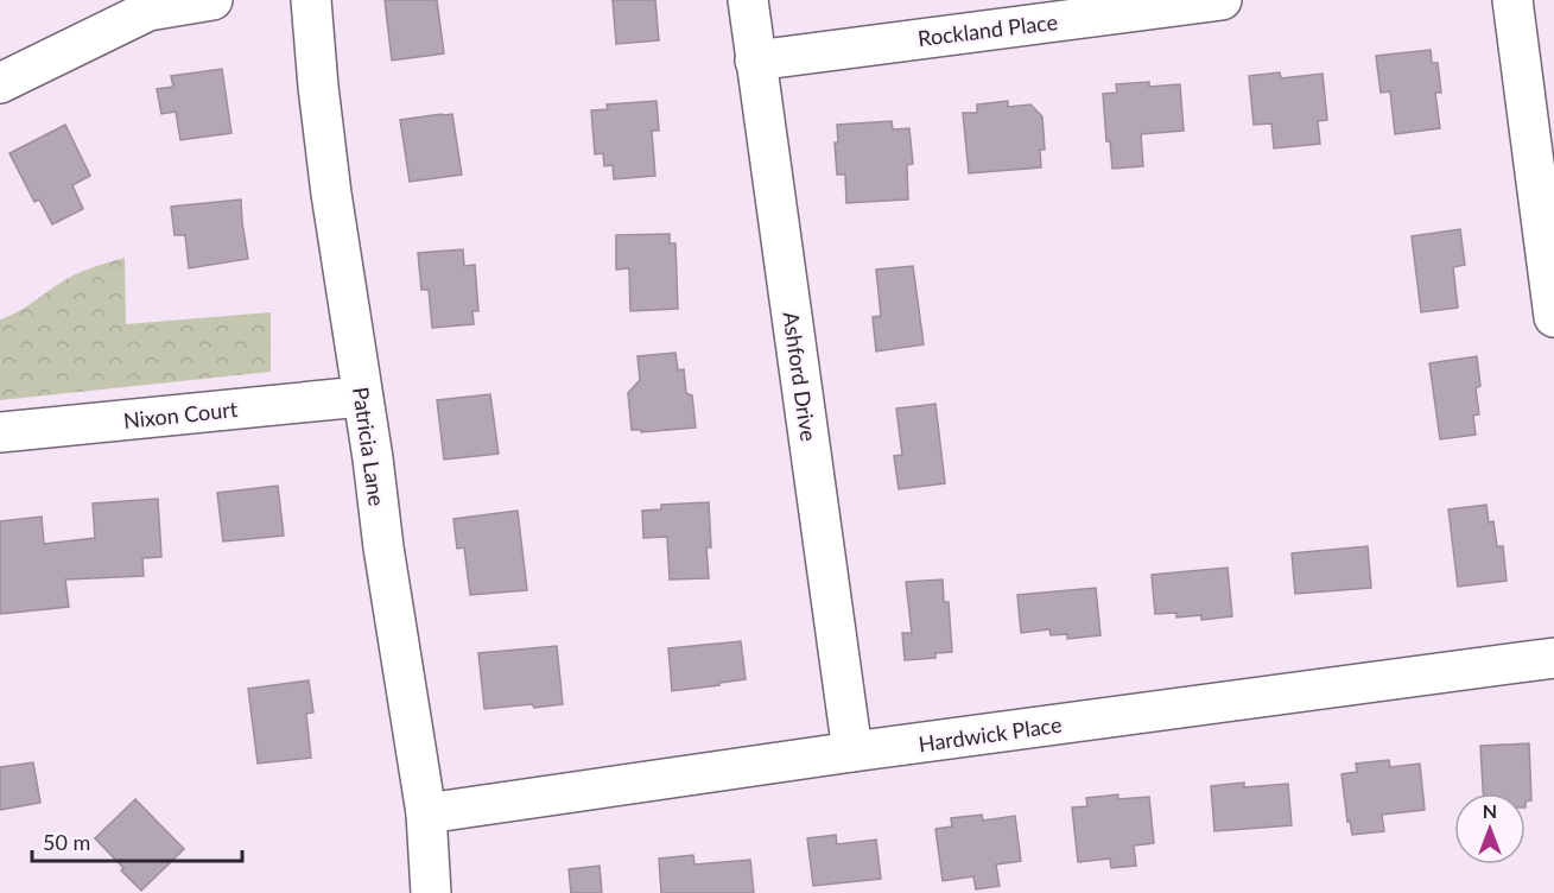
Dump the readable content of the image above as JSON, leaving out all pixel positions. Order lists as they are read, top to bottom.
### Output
{
  "streets": {
    "street": [
      "Rockland Place",
      "Ashford Drive",
      "Nixon Court",
      "Patricia Lane",
      "Hardwick Place"
    ]
  },
  "crossings": [
    ["Rockland Place", "Ashford Drive"],
    ["Ashford Drive", "Hardwick Place"],
    ["Nixon Court", "Patricia Lane"],
    ["Patricia Lane", "Hardwick Place"]
  ],
  "scale_bar": "50 m",
  "north": "top"
}
